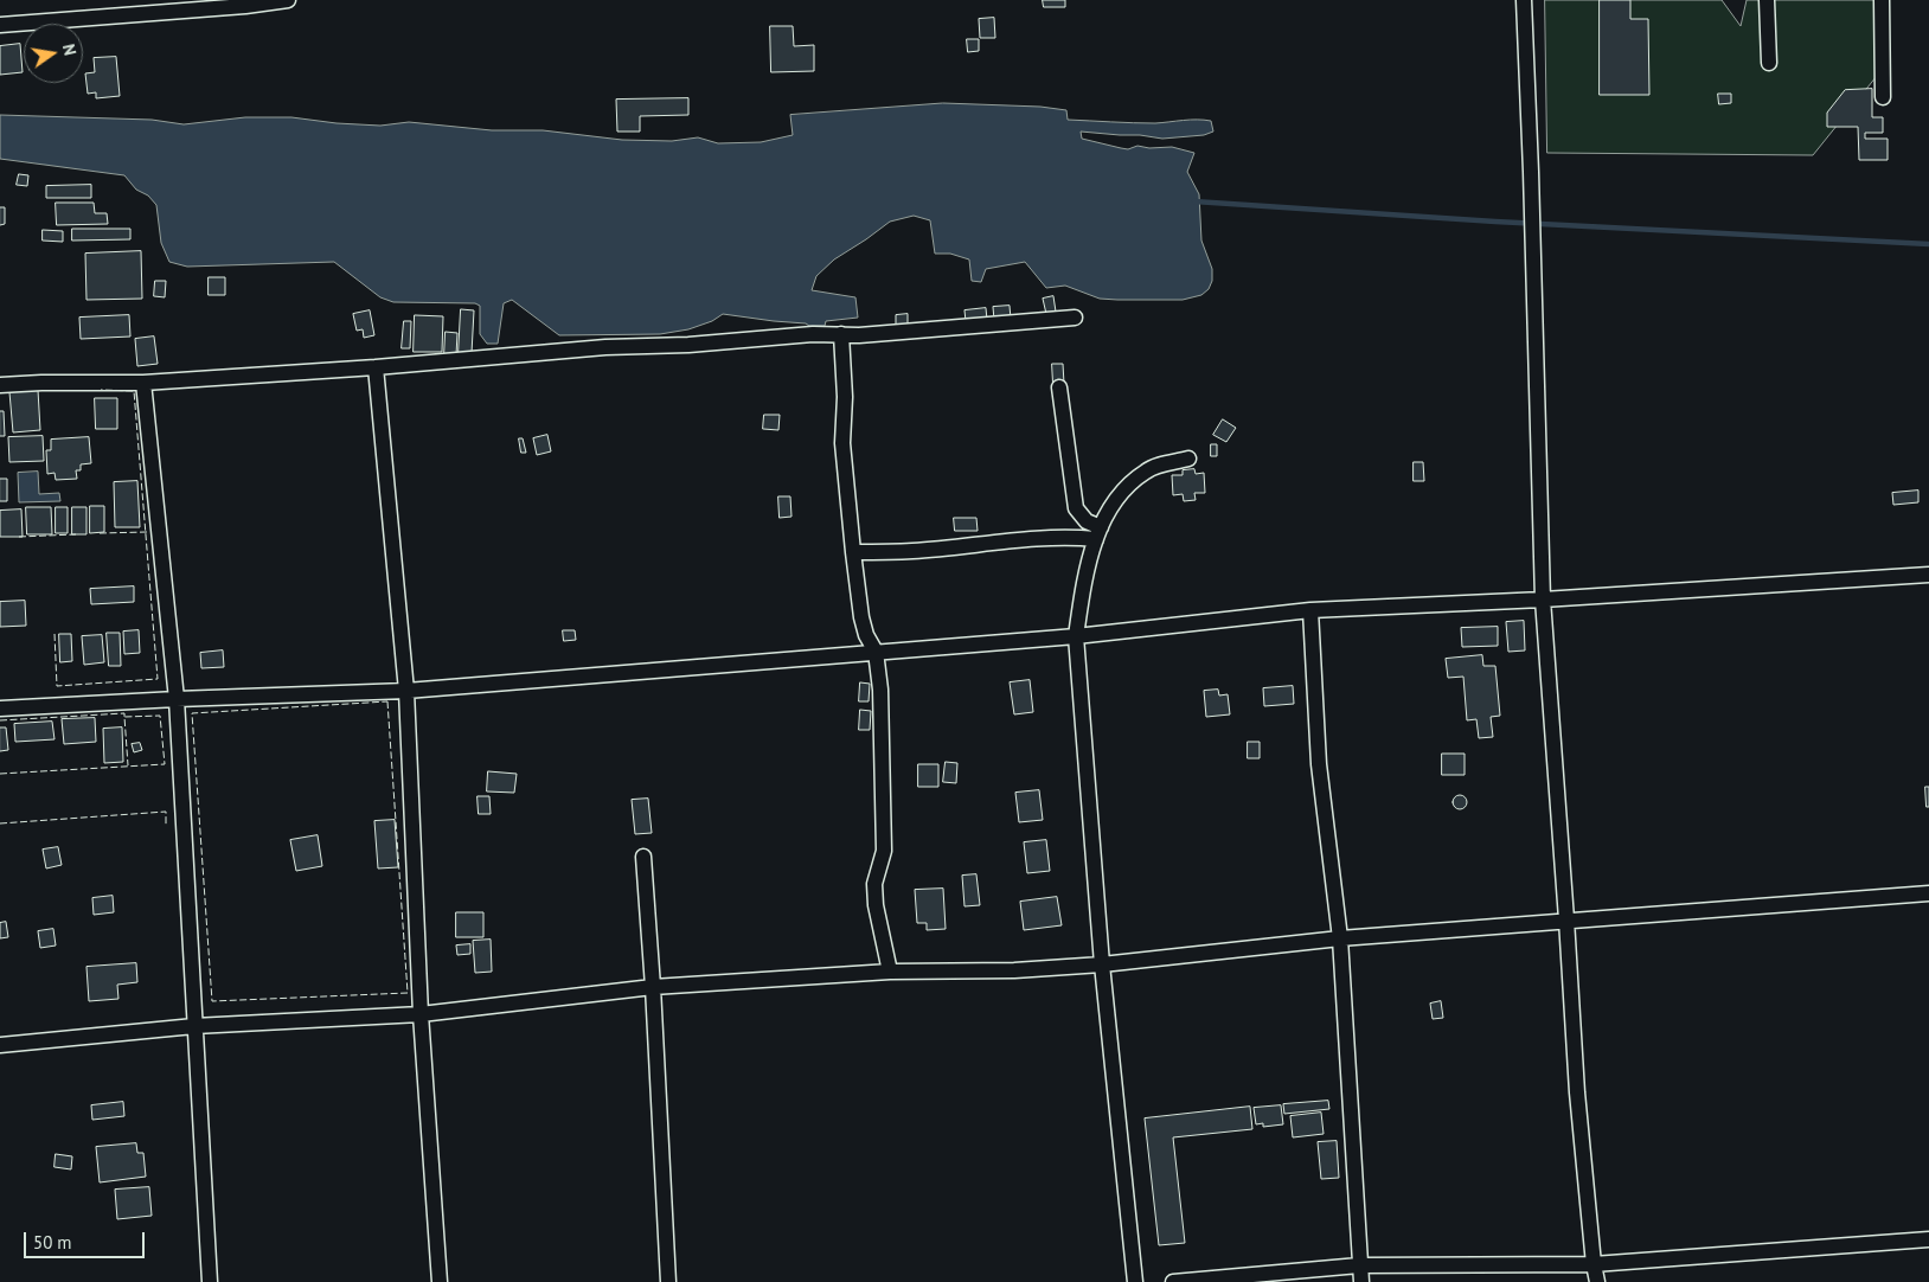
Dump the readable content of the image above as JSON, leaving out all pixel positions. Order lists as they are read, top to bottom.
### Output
{
  "scale_bar": "50 m",
  "north": "right"
}
